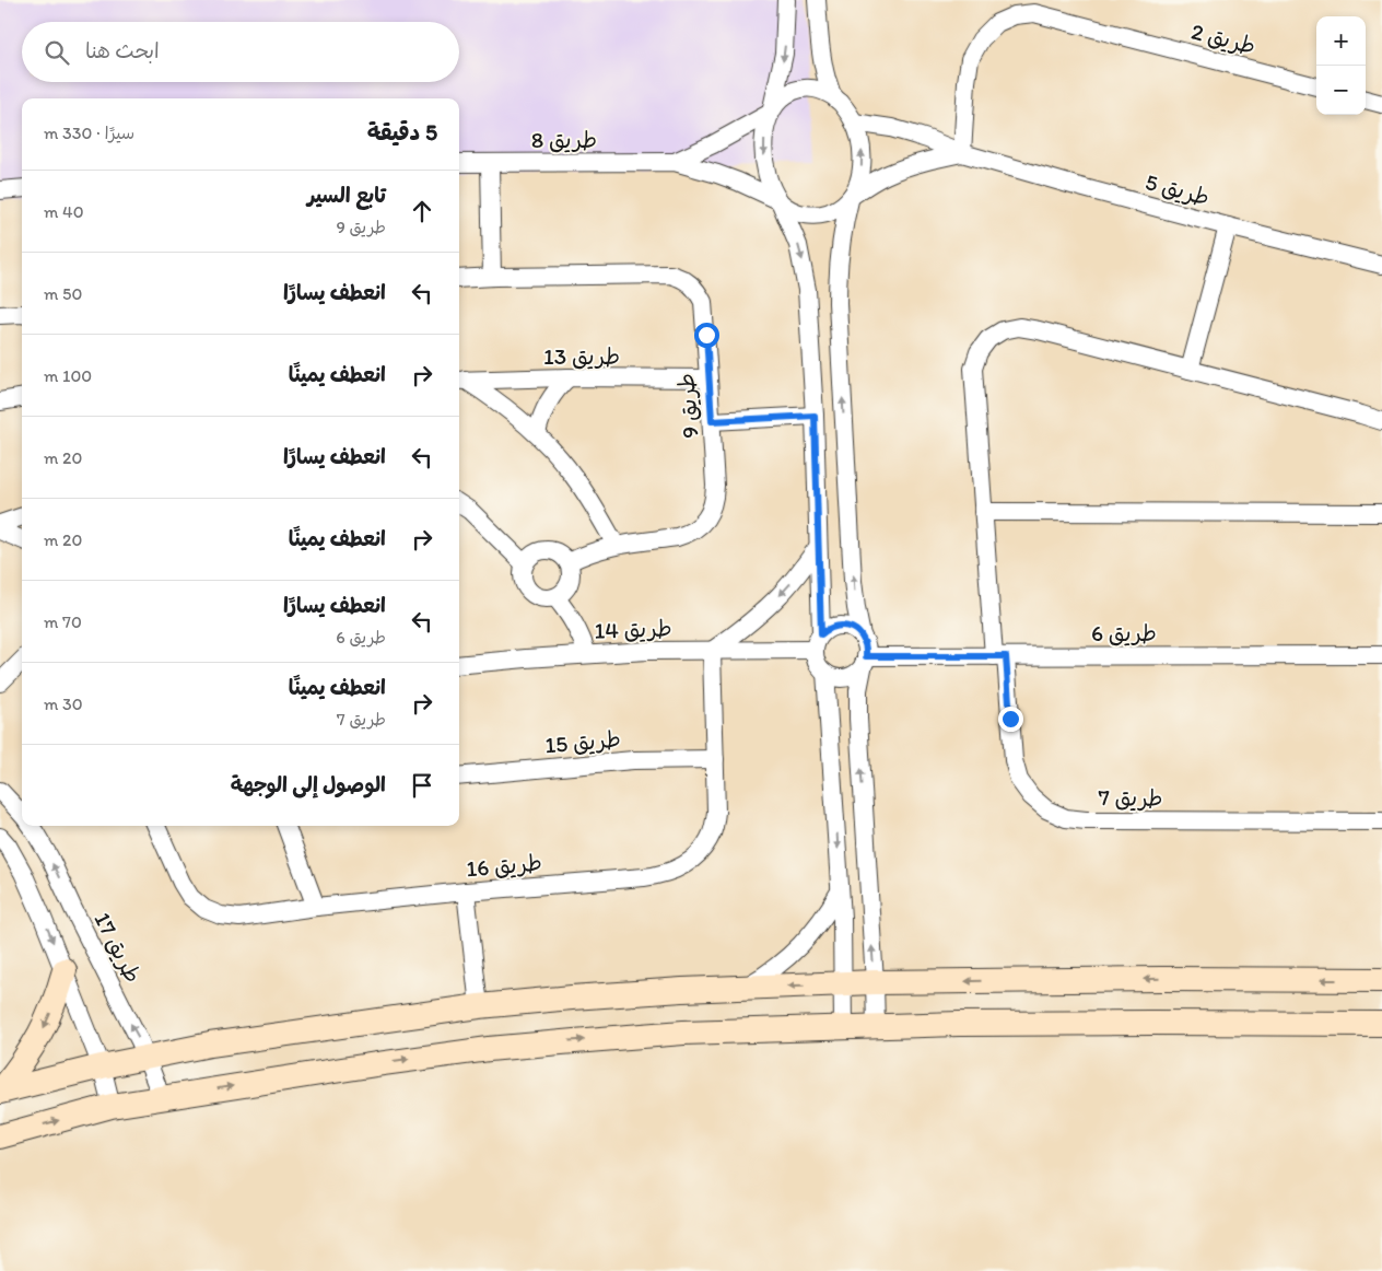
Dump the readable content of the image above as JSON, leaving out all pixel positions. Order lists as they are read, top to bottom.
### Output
{
  "streets": {
    "street": [
      "طريق 2",
      "طريق 8",
      "طريق 5",
      "طريق 13",
      "طريق 9",
      "طريق 14",
      "طريق 6",
      "طريق 15",
      "طريق 7",
      "طريق 16",
      "طريق 17"
    ]
  },
  "crossings": [
    ["طريق 2", "طريق 5"],
    ["طريق 8", "طريق 5"],
    ["طريق 13", "طريق 9"],
    ["طريق 14", "طريق 6"],
    ["طريق 14", "طريق 16"],
    ["طريق 6", "طريق 7"],
    ["طريق 15", "طريق 16"]
  ],
  "page": {
    "map_buttons": ["+", "−"],
    "search": "ابحث هنا",
    "heading": ["5 دقيقة", "سيرًا · 330 m"],
    "list": [
      ["تابع السير", "طريق 9", "40 m"],
      ["انعطف يسارًا", "50 m"],
      ["انعطف يمينًا", "100 m"],
      ["انعطف يسارًا", "20 m"],
      ["انعطف يمينًا", "20 m"],
      ["انعطف يسارًا", "طريق 6", "70 m"],
      ["انعطف يمينًا", "طريق 7", "30 m"],
      "الوصول إلى الوجهة"
    ]
  }
}
